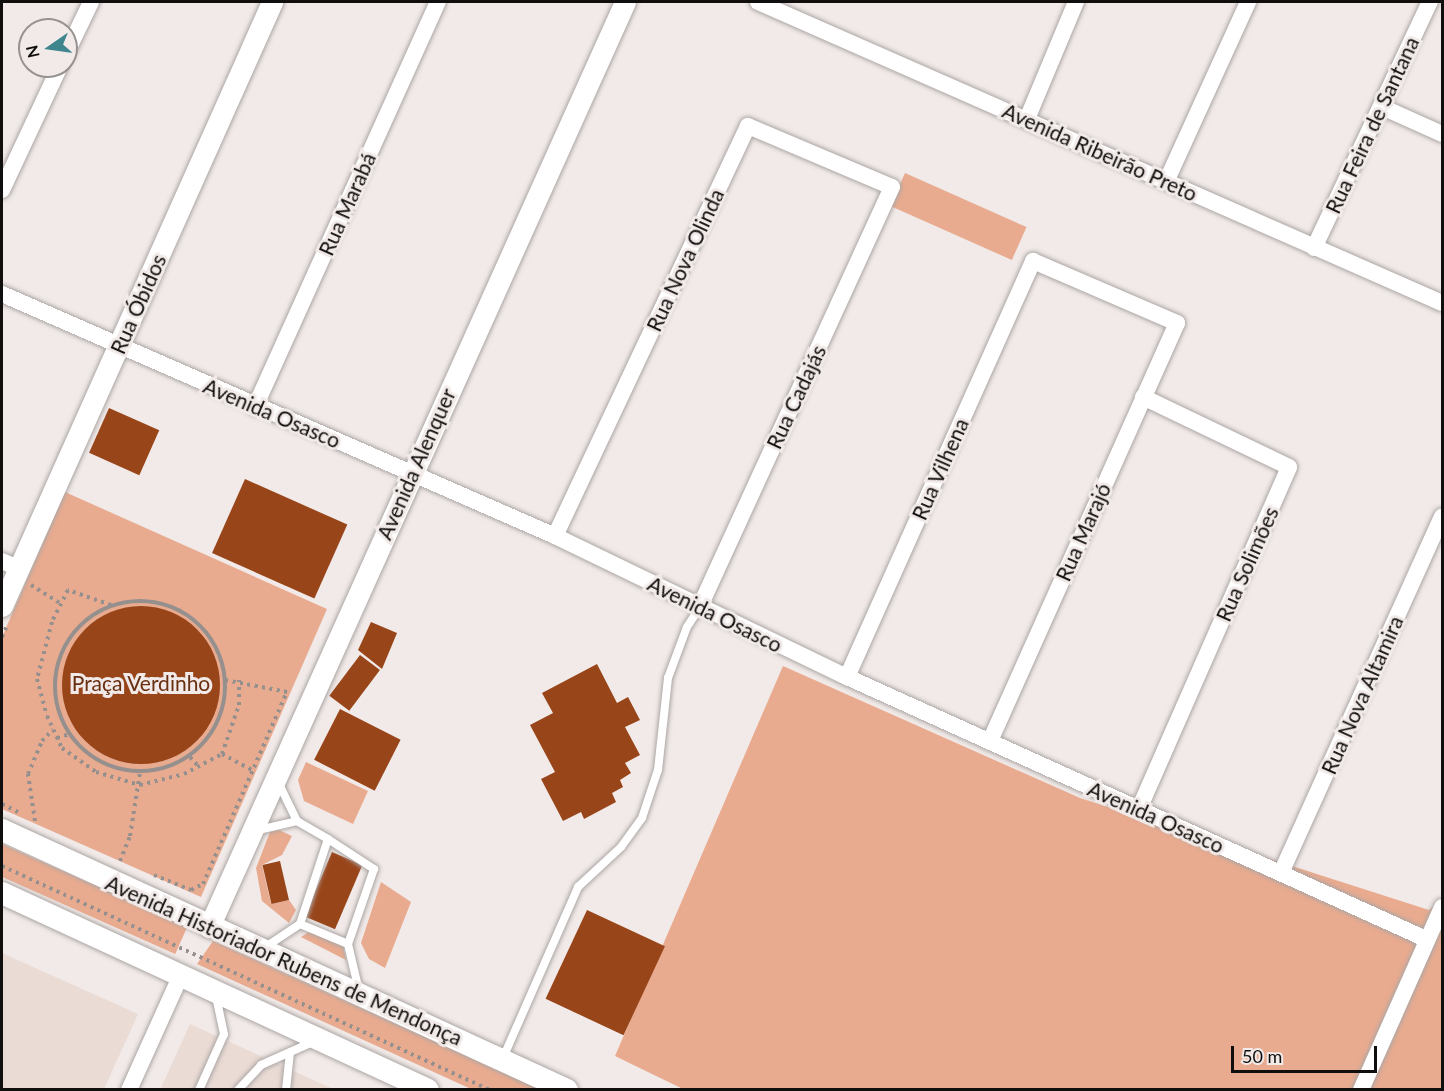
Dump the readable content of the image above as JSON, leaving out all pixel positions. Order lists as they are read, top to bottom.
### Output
{
  "streets": {
    "main road": ["Avenida Historiador Rubens de Mendonça"],
    "street": [
      "Rua Feira de Santana",
      "Avenida Ribeirão Preto",
      "Rua Marabá",
      "Rua Nova Olinda",
      "Rua Óbidos",
      "Rua Cadajás",
      "Avenida Osasco",
      "Avenida Alenquer",
      "Rua Vilhena",
      "Rua Marajó",
      "Rua Solimões",
      "Rua Nova Altamira"
    ]
  },
  "crossings": [
    ["Rua Feira de Santana", "Avenida Ribeirão Preto"],
    ["Rua Marabá", "Avenida Osasco"],
    ["Rua Nova Olinda", "Rua Cadajás"],
    ["Rua Nova Olinda", "Avenida Osasco"],
    ["Rua Óbidos", "Avenida Osasco"],
    ["Rua Cadajás", "Avenida Osasco"],
    ["Avenida Osasco", "Avenida Alenquer"],
    ["Avenida Osasco", "Rua Vilhena"],
    ["Avenida Osasco", "Rua Marajó"],
    ["Avenida Osasco", "Rua Solimões"],
    ["Avenida Osasco", "Rua Nova Altamira"],
    ["Avenida Alenquer", "Avenida Historiador Rubens de Mendonça"],
    ["Rua Vilhena", "Rua Marajó"],
    ["Rua Marajó", "Rua Solimões"]
  ],
  "parks": ["Praça Verdinho"],
  "scale_bar": "50 m",
  "north": "left"
}
